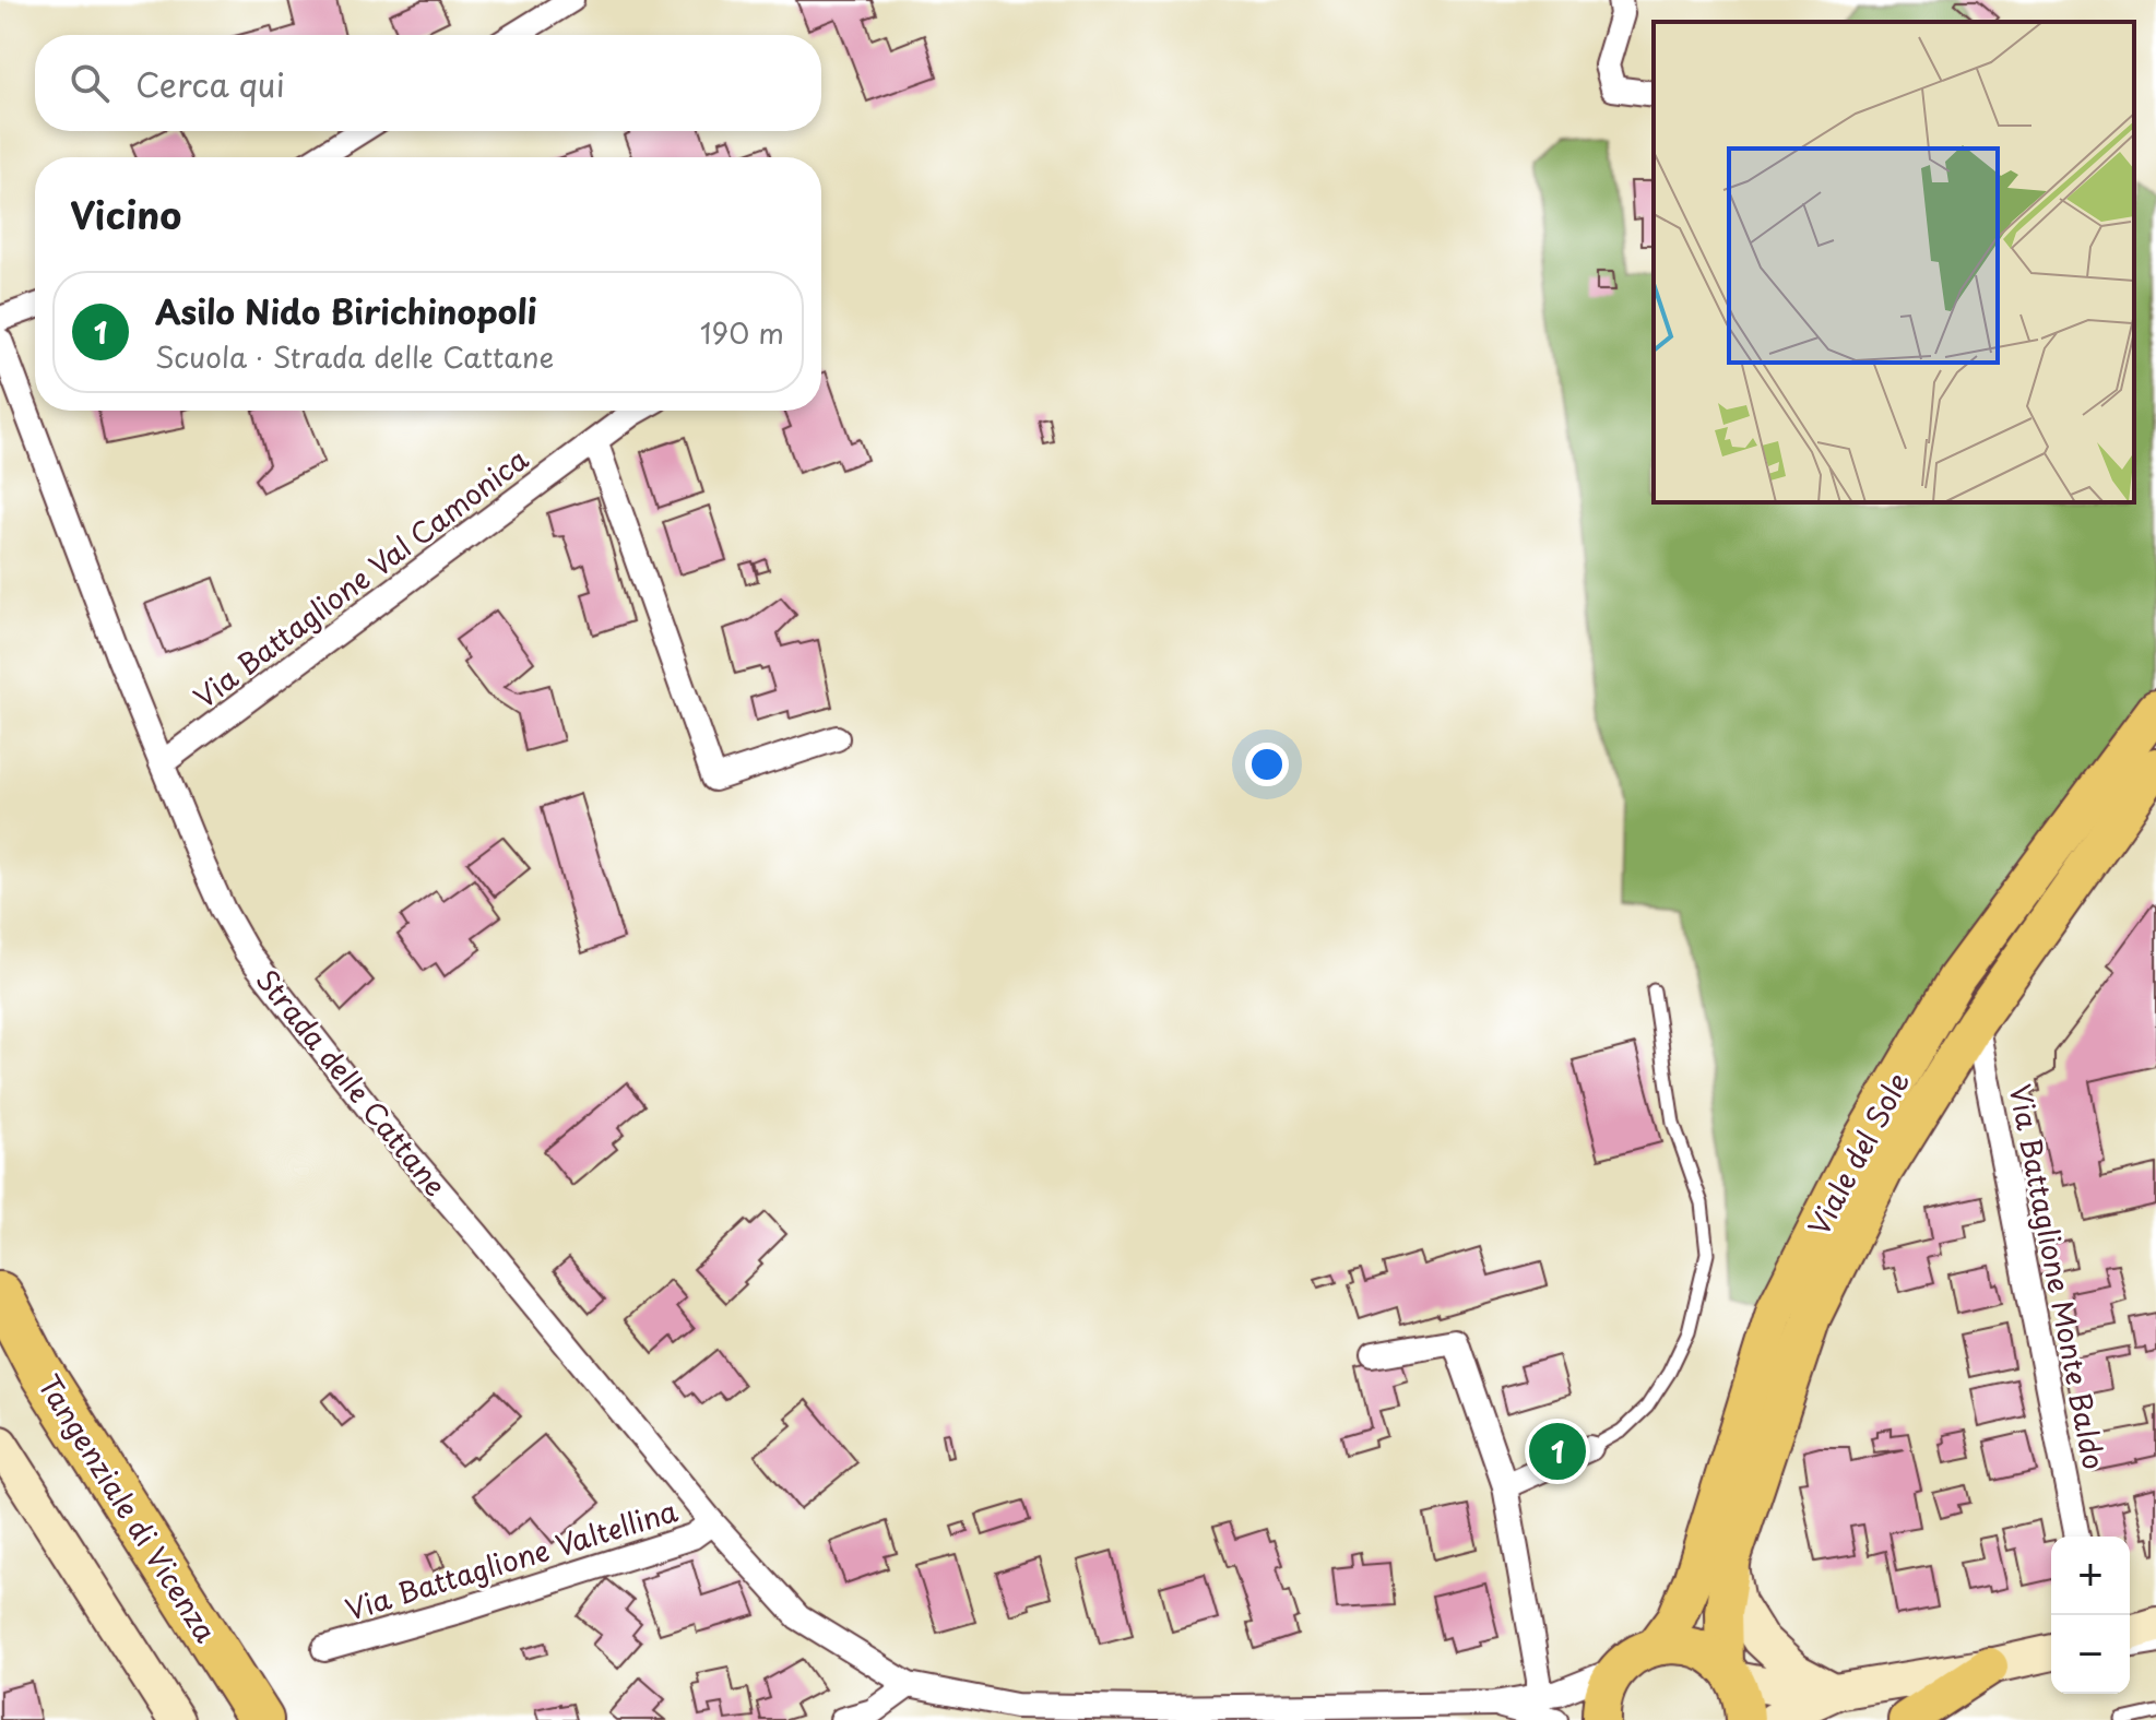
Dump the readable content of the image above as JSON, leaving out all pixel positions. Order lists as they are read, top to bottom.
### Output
{
  "streets": {
    "highway": ["Tangenziale di Vicenza"],
    "main road": ["Viale del Sole"],
    "street": [
      "Via Battaglione Val Camonica",
      "Strada delle Cattane",
      "Via Battaglione Monte Baldo",
      "Via Battaglione Valtellina"
    ]
  },
  "crossings": [
    ["Via Battaglione Val Camonica", "Strada delle Cattane"],
    ["Strada delle Cattane", "Viale del Sole"],
    ["Strada delle Cattane", "Via Battaglione Valtellina"],
    ["Viale del Sole", "Via Battaglione Monte Baldo"]
  ],
  "page": {
    "search": "Cerca qui",
    "heading": "Vicino",
    "list": [
      {
        "mark": "1",
        "name": "Asilo Nido Birichinopoli",
        "note": "Scuola · Strada delle Cattane",
        "value": "190 m"
      }
    ],
    "pins": "1",
    "map_buttons": ["+", "−"]
  }
}
